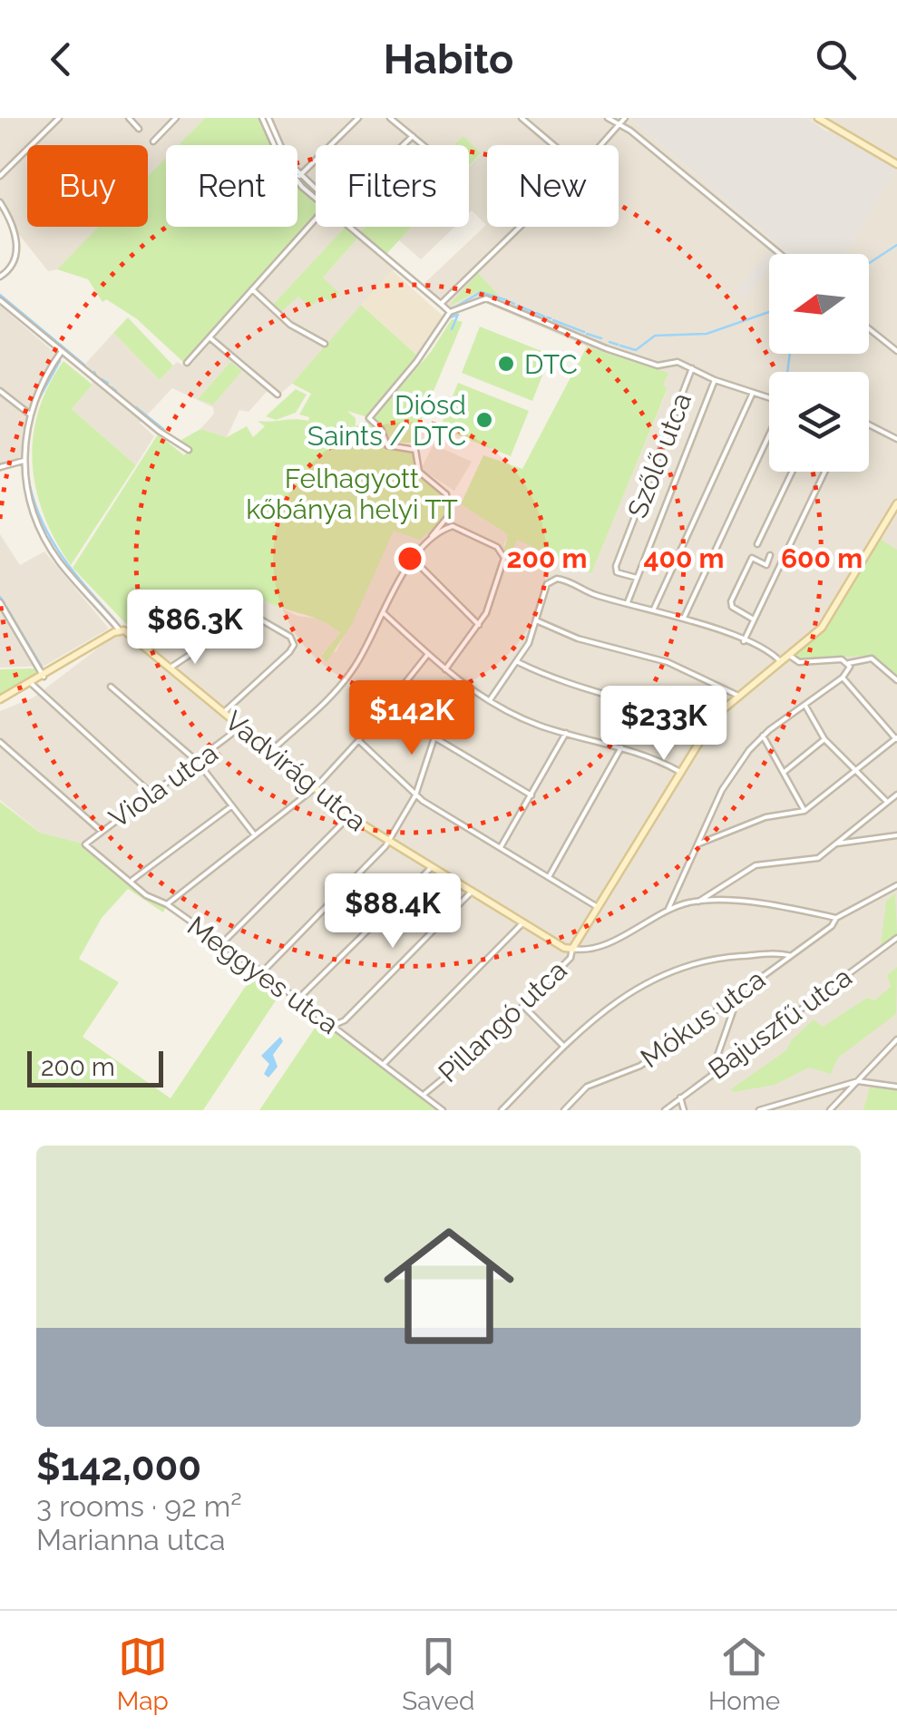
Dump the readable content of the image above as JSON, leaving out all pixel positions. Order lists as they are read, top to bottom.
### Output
{
  "streets": {
    "street": [
      "Szőlő utca",
      "Vadvirág utca",
      "Viola utca",
      "Meggyes utca",
      "Mókus utca",
      "Pillangó utca",
      "Bajuszfű utca"
    ]
  },
  "crossings": [
    ["Vadvirág utca", "Viola utca"],
    ["Vadvirág utca", "Pillangó utca"],
    ["Viola utca", "Meggyes utca"],
    ["Meggyes utca", "Pillangó utca"],
    ["Mókus utca", "Pillangó utca"]
  ],
  "parks": ["Felhagyott kőbánya helyi TT"],
  "places": ["DTC", "Diósd Saints / DTC"],
  "scale_bar": "200 m",
  "north": "left",
  "page": {
    "header": "Habito",
    "chip": [
      "Buy",
      "Rent",
      "Filters",
      "New"
    ],
    "price": [
      "$86.3K",
      "$142K",
      "$233K",
      "$88.4K"
    ],
    "scale": "200 m",
    "list": [
      {
        "name": "$142,000",
        "note": "3 rooms · 92 m² · Marianna utca"
      }
    ],
    "tabs": ["Map", "Saved", "Home"]
  },
  "rings": ["200 m", "400 m", "600 m"]
}
